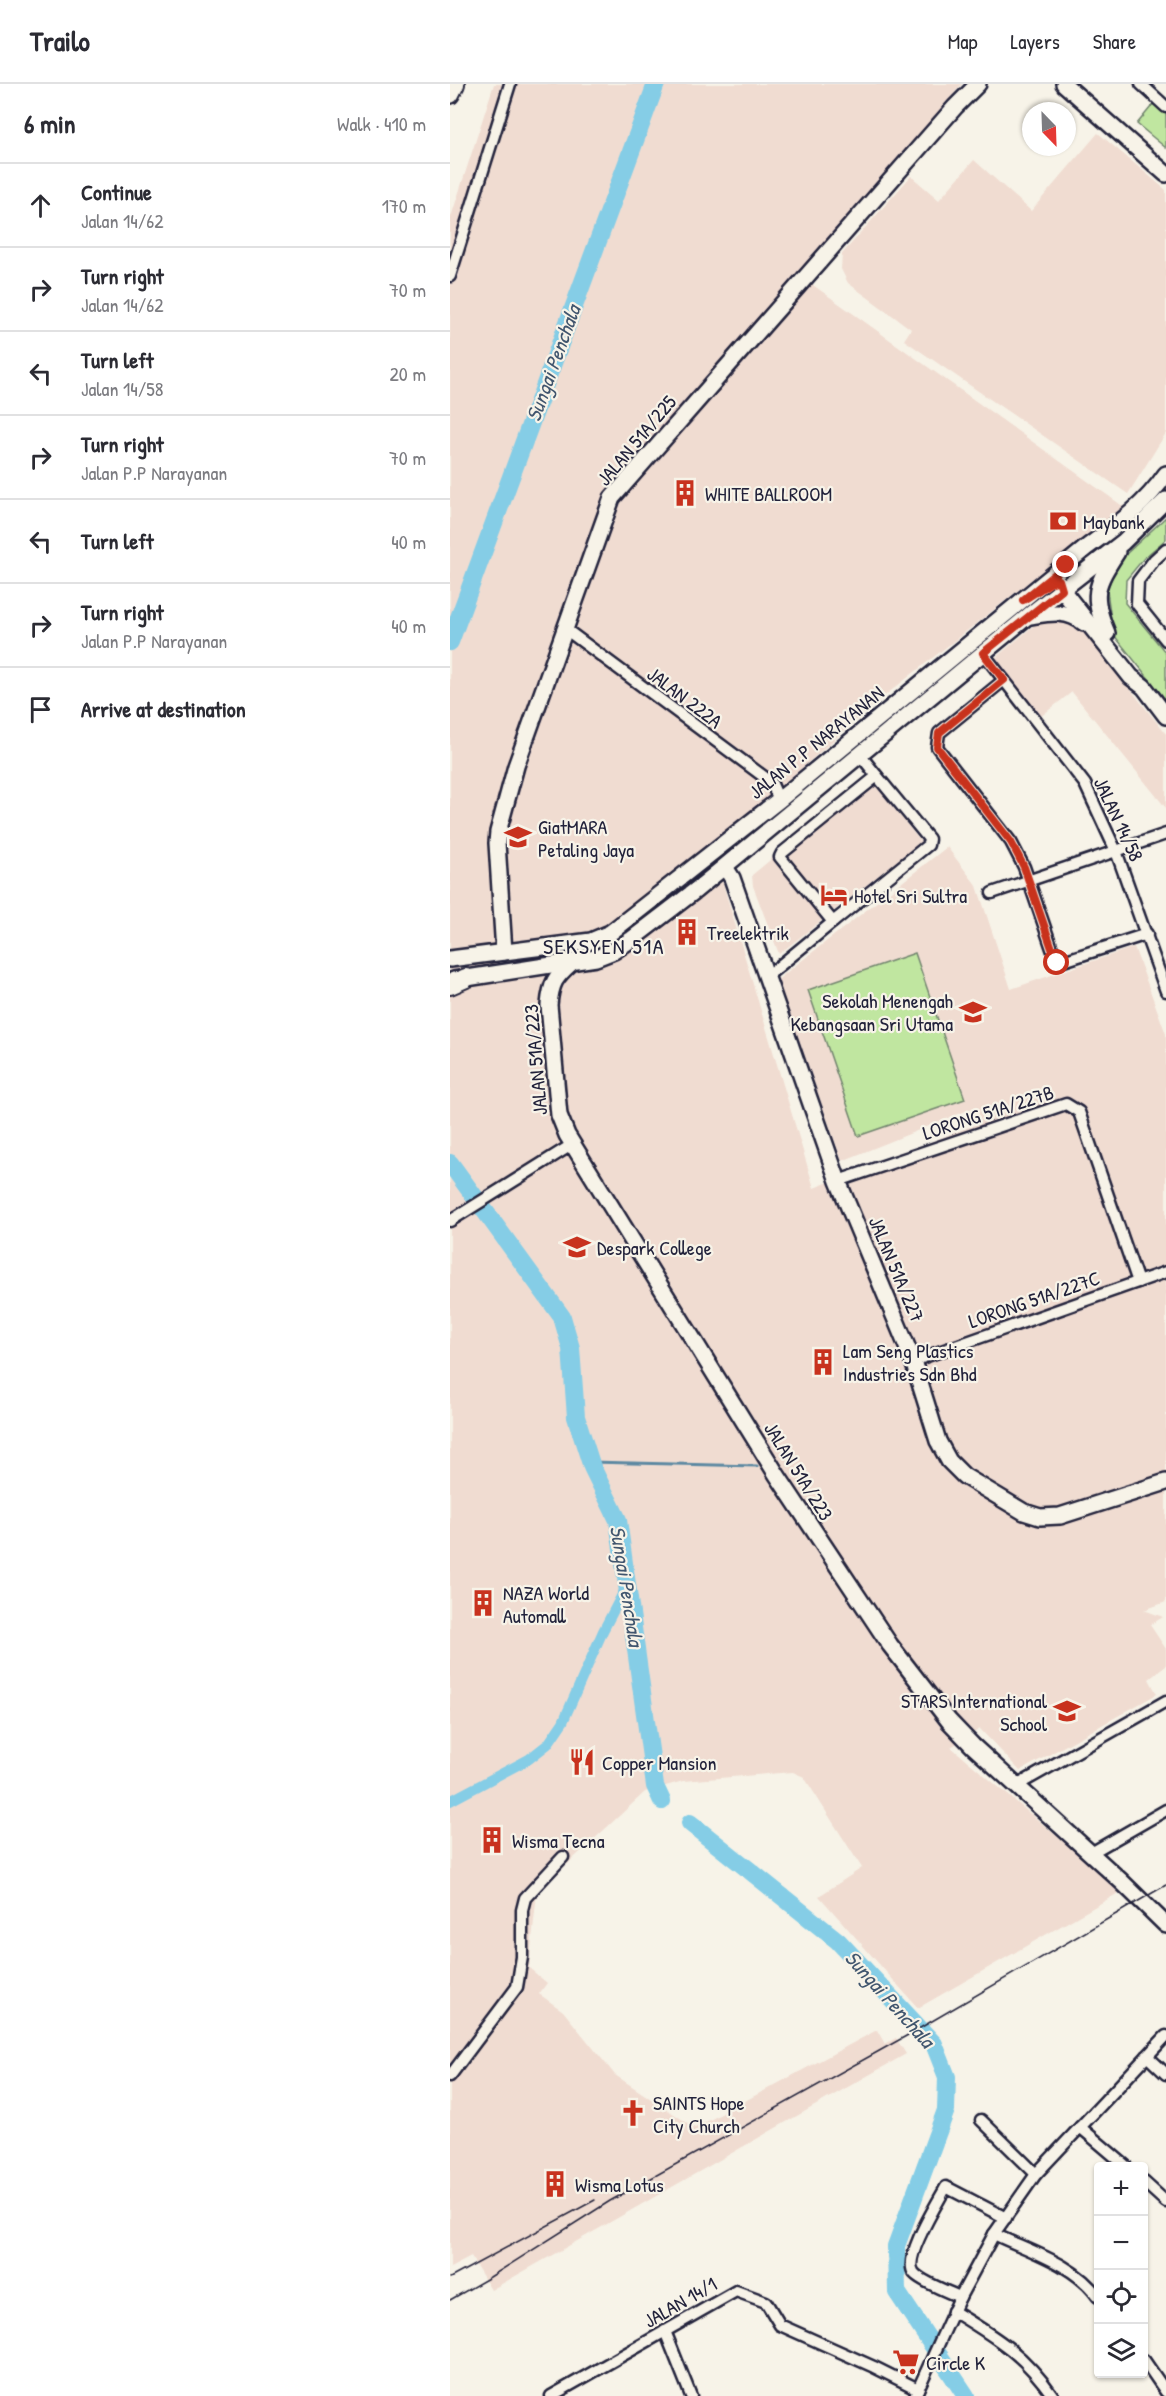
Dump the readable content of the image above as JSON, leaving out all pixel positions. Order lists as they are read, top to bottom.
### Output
{
  "streets": {
    "street": [
      "JALAN 51A/225",
      "JALAN 222A",
      "JALAN P.P NARAYANAN",
      "JALAN 14/58",
      "JALAN 51A/223",
      "LORONG 51A/227B",
      "JALAN 51A/227",
      "LORONG 51A/227C",
      "JALAN 14/1"
    ]
  },
  "crossings": [
    ["JALAN 51A/225", "JALAN 222A"],
    ["JALAN 51A/225", "JALAN P.P NARAYANAN"],
    ["JALAN 222A", "JALAN P.P NARAYANAN"],
    ["JALAN P.P NARAYANAN", "JALAN 14/58"],
    ["JALAN P.P NARAYANAN", "JALAN 51A/223"],
    ["JALAN P.P NARAYANAN", "JALAN 51A/227"],
    ["LORONG 51A/227B", "JALAN 51A/227"],
    ["LORONG 51A/227B", "LORONG 51A/227C"],
    ["JALAN 51A/227", "LORONG 51A/227C"]
  ],
  "districts": ["SEKSYEN 51A"],
  "water": ["Sungai Penchala"],
  "places": {
    "building": [
      "WHITE BALLROOM",
      "Treelektrik",
      "Lam Seng Plastics Industries Sdn Bhd",
      "NAZA World Automall",
      "Wisma Tecna",
      "Wisma Lotus"
    ],
    "bank": ["Maybank"],
    "school or university": [
      "GiatMARA Petaling Jaya",
      "Sekolah Menengah Kebangsaan Sri Utama",
      "Despark College",
      "STARS International School"
    ],
    "hotel": ["Hotel Sri Sultra"],
    "restaurant": ["Copper Mansion"],
    "church": ["SAINTS Hope City Church"],
    "supermarket": ["Circle K"]
  },
  "north": "bottom right",
  "page": {
    "header": "Trailo",
    "nav": ["Map", "Layers", "Share"],
    "heading": ["6 min", "Walk · 410 m"],
    "list": [
      ["Continue", "Jalan 14/62", "170 m"],
      ["Turn right", "Jalan 14/62", "70 m"],
      ["Turn left", "Jalan 14/58", "20 m"],
      ["Turn right", "Jalan P.P Narayanan", "70 m"],
      ["Turn left", "40 m"],
      ["Turn right", "Jalan P.P Narayanan", "40 m"],
      "Arrive at destination"
    ],
    "map_buttons": ["+", "−"]
  }
}
